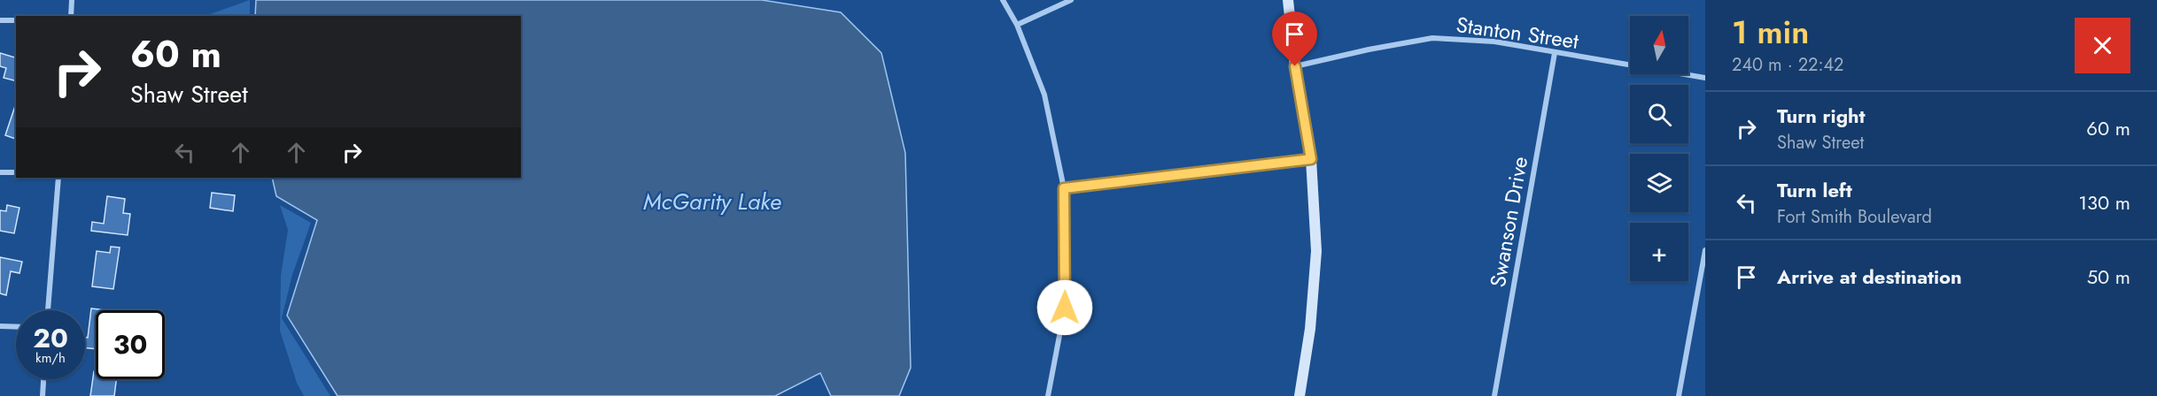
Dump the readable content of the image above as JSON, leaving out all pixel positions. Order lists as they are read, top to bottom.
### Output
{
  "streets": {
    "street": ["Stanton Street", "Swanson Drive"]
  },
  "crossings": [
    ["Stanton Street", "Swanson Drive"]
  ],
  "water": ["McGarity Lake"],
  "north": "top",
  "page": {
    "heading": ["1 min", "240 m · 22:42"],
    "map_buttons": "+",
    "turn": ["60 m", "Shaw Street"],
    "list": [
      {
        "name": "Turn right",
        "note": "Shaw Street",
        "value": "60 m"
      },
      {
        "name": "Turn left",
        "note": "Fort Smith Boulevard",
        "value": "130 m"
      },
      {
        "name": "Arrive at destination",
        "value": "50 m"
      }
    ],
    "speed": "20 km/h",
    "limit": "30"
  }
}
